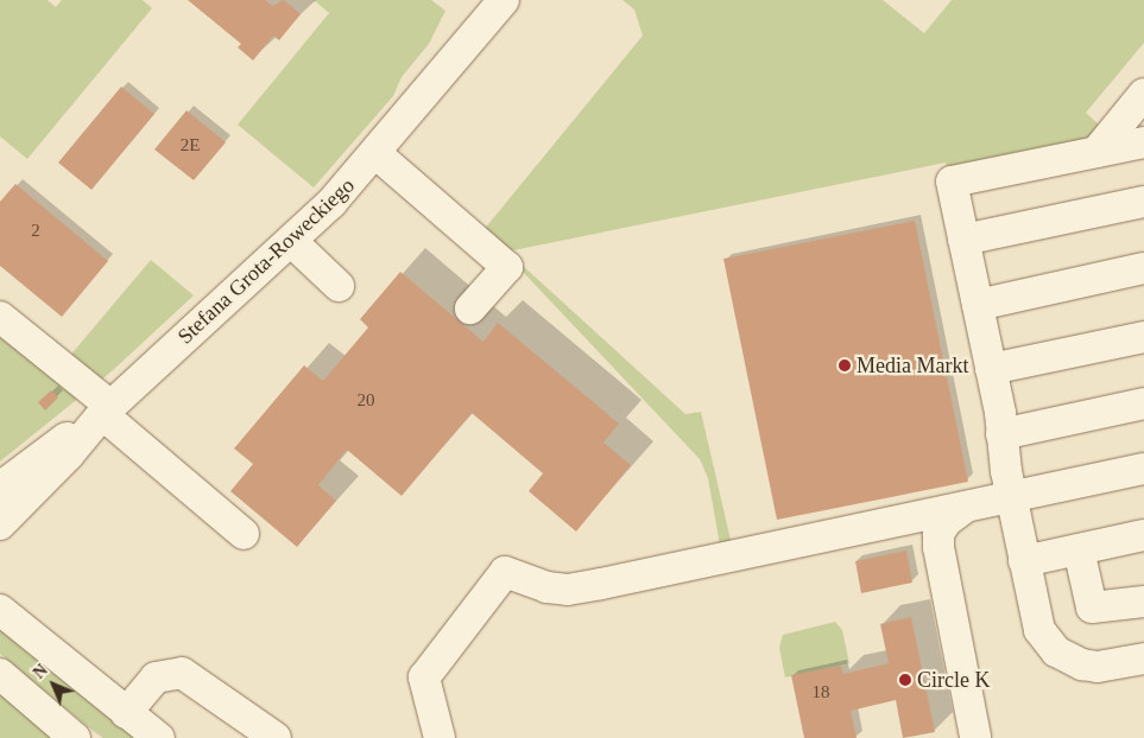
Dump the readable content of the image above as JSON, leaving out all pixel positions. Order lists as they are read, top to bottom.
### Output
{
  "streets": {
    "street": ["Stefana Grota-Roweckiego"]
  },
  "places": ["Media Markt", "Circle K"],
  "house_numbers": [
    "2E",
    "2",
    "20",
    "18"
  ],
  "north": "top left"
}
